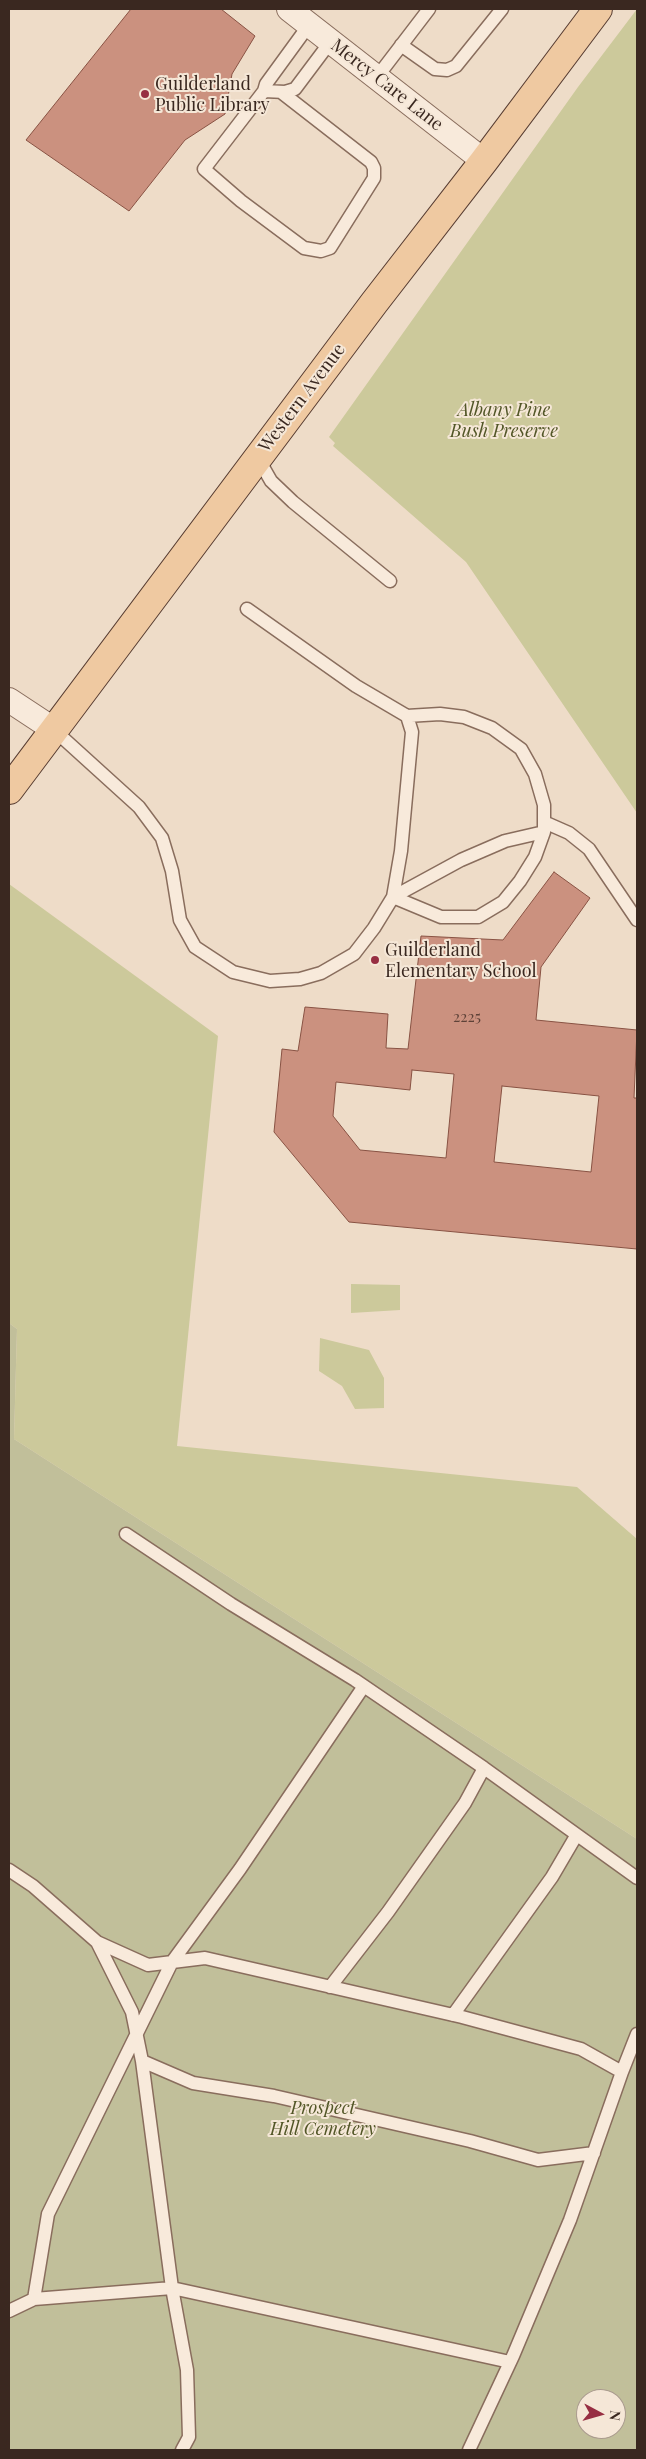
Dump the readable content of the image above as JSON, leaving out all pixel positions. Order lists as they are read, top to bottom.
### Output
{
  "streets": {
    "main road": ["Western Avenue"],
    "street": ["Mercy Care Lane"]
  },
  "crossings": [
    ["Mercy Care Lane", "Western Avenue"]
  ],
  "parks": ["Albany Pine Bush Preserve", "Prospect Hill Cemetery"],
  "places": ["Guilderland Public Library", "Guilderland Elementary School"],
  "house_numbers": ["2225"],
  "north": "right"
}
